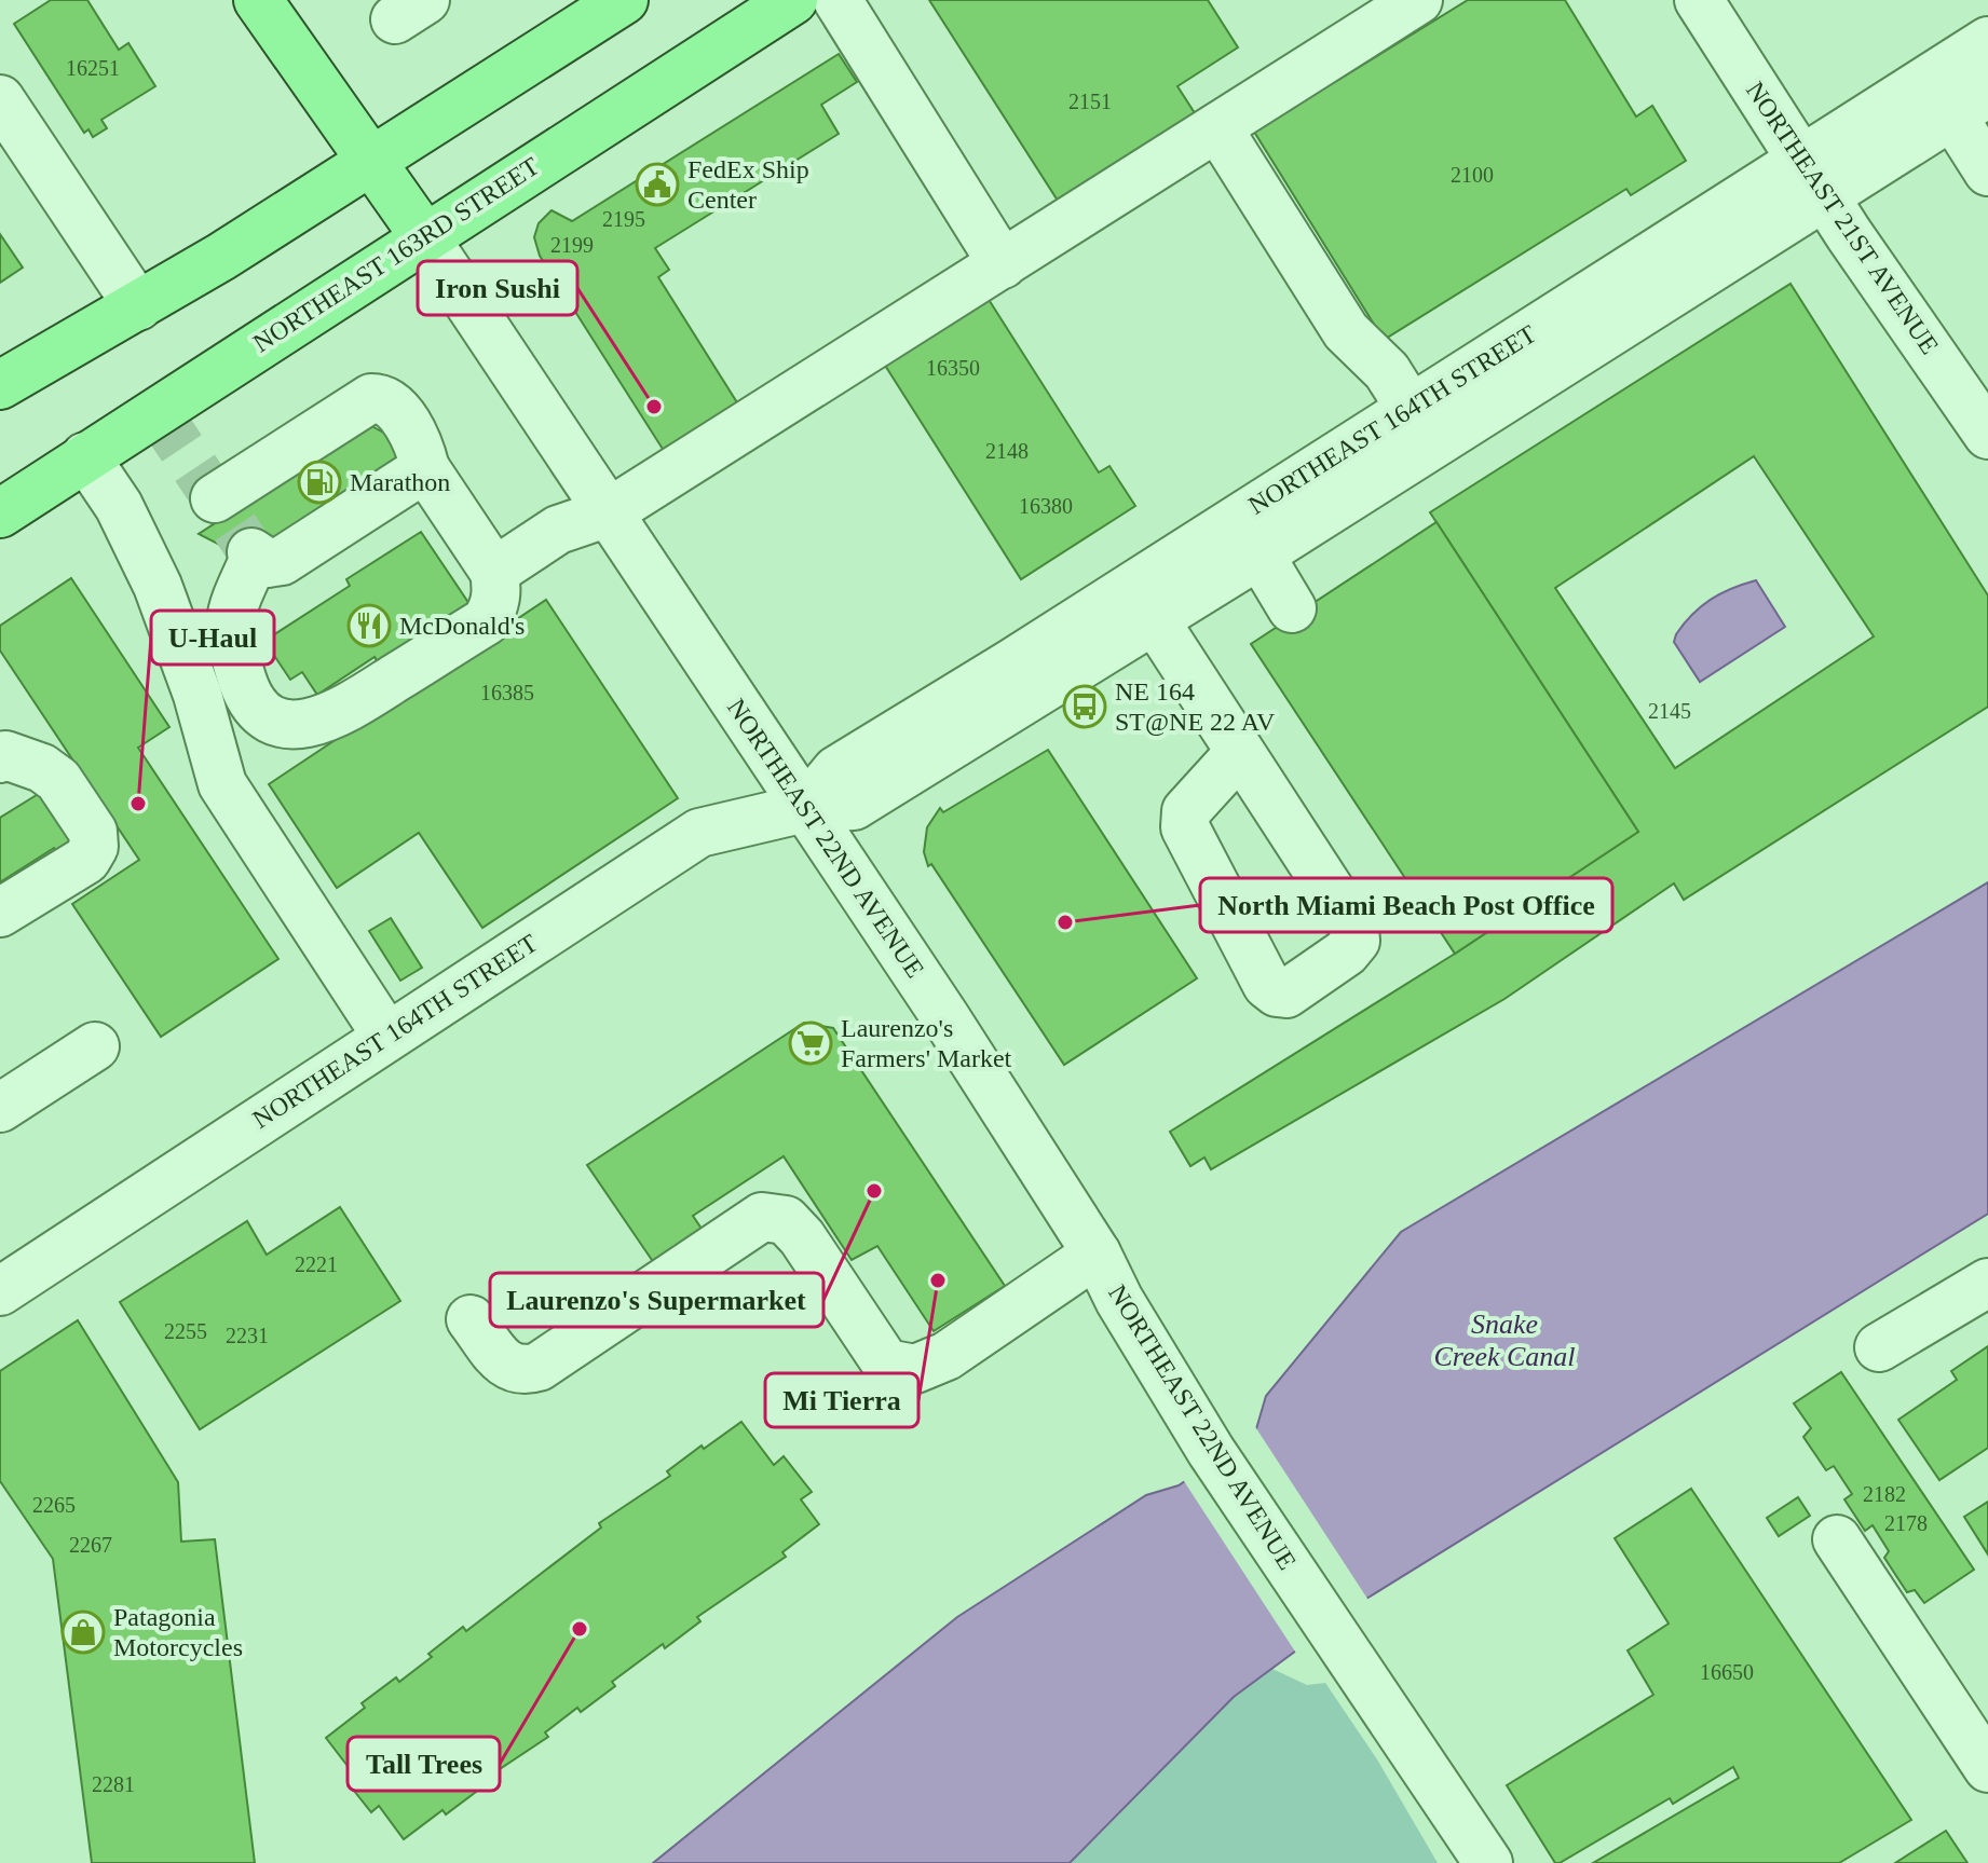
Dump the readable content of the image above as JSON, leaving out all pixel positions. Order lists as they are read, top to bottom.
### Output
{
  "streets": {
    "main road": ["NORTHEAST 163RD STREET", "NORTHEAST 22ND AVENUE"],
    "street": ["NORTHEAST 21ST AVENUE", "NORTHEAST 164TH STREET"]
  },
  "crossings": [
    ["NORTHEAST 21ST AVENUE", "NORTHEAST 164TH STREET"],
    ["NORTHEAST 163RD STREET", "NORTHEAST 22ND AVENUE"],
    ["NORTHEAST 164TH STREET", "NORTHEAST 22ND AVENUE"]
  ],
  "water": ["Snake Creek Canal"],
  "places": {
    "public building": ["FedEx Ship Center"],
    "other": [
      "Iron Sushi",
      "U-Haul",
      "North Miami Beach Post Office",
      "Laurenzo's Supermarket",
      "Mi Tierra",
      "Tall Trees"
    ],
    "fuel station": ["Marathon"],
    "restaurant": ["McDonald's"],
    "bus stop": ["NE 164 ST@NE 22 AV"],
    "supermarket": ["Laurenzo's Farmers' Market"],
    "shop": ["Patagonia Motorcycles"]
  },
  "house_numbers": [
    "16251",
    "2151",
    "2100",
    "2195",
    "2199",
    "16350",
    "2148",
    "16380",
    "16385",
    "2145",
    "2221",
    "2255",
    "2231",
    "2182",
    "2265",
    "2178",
    "2267",
    "16650",
    "2281"
  ]
}
